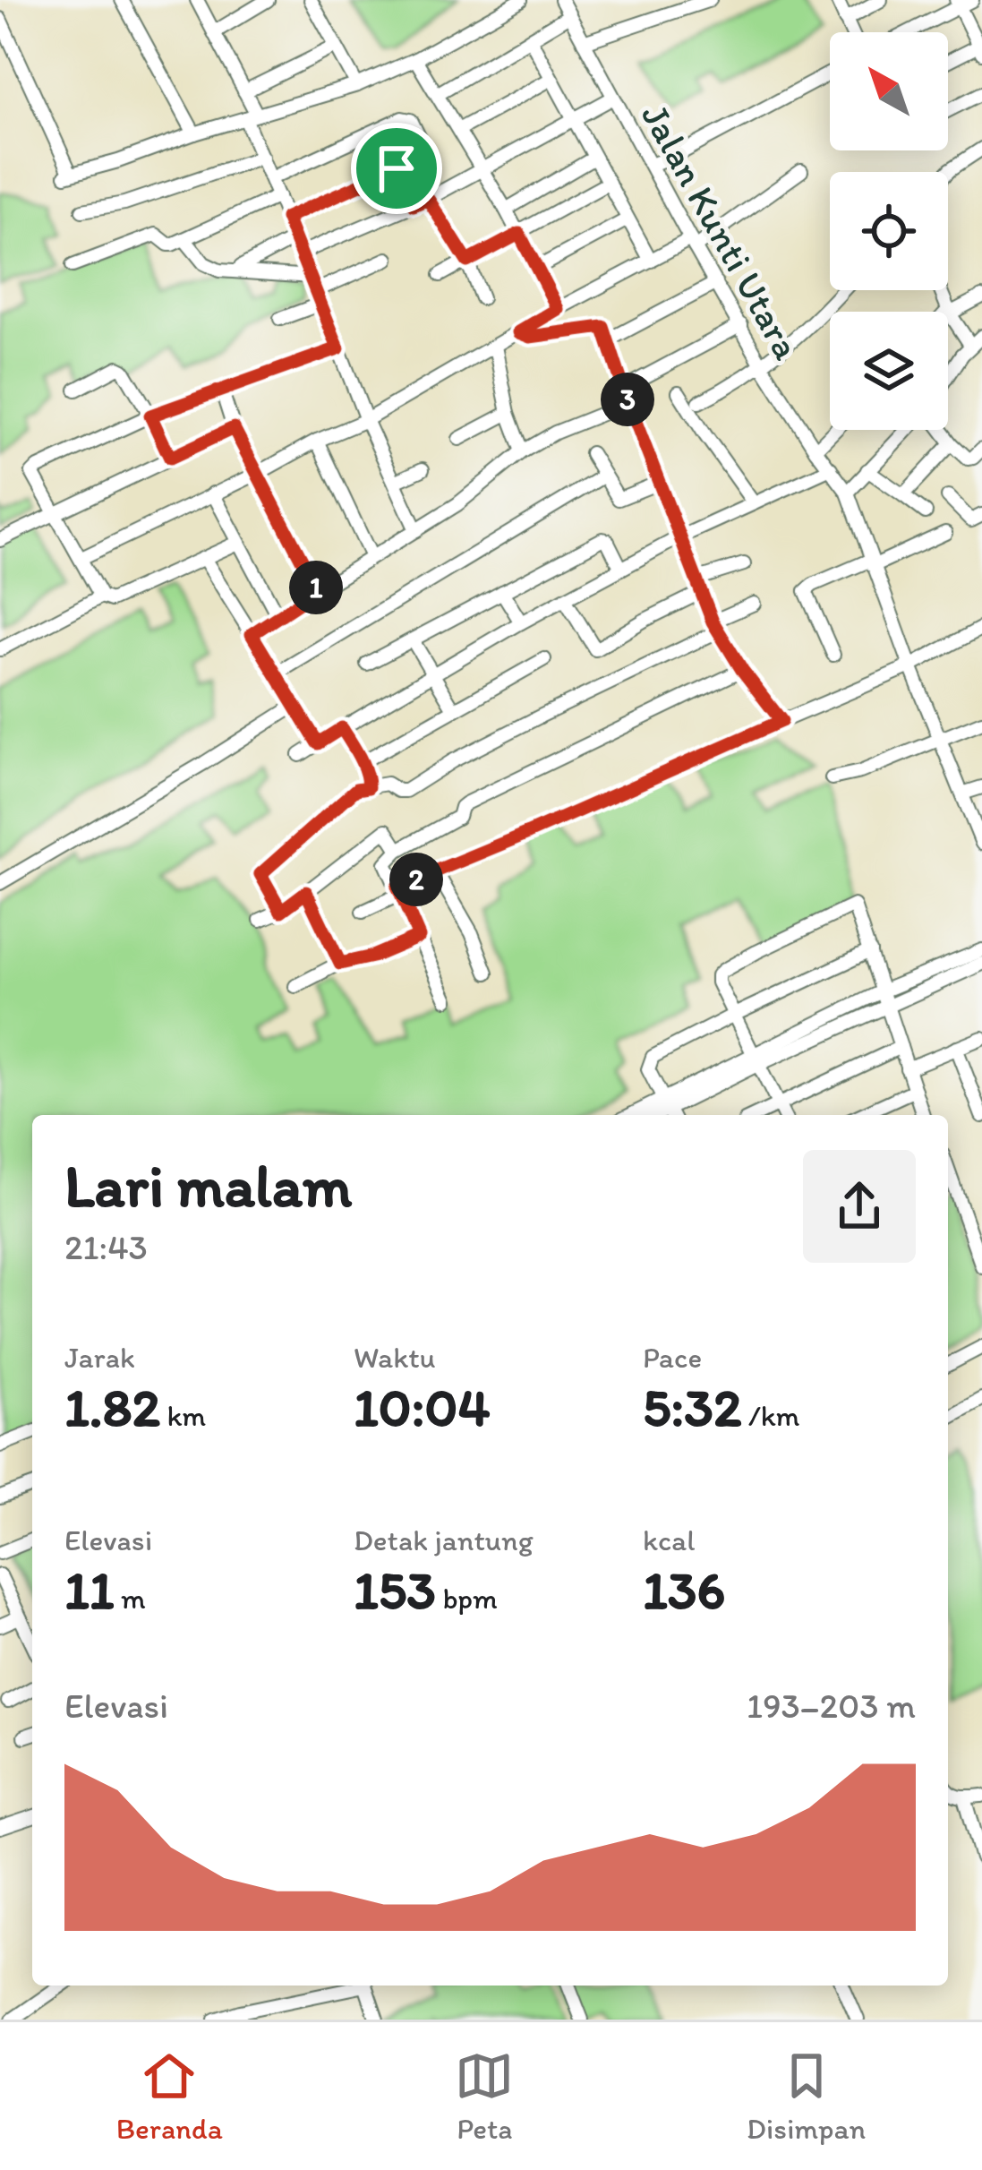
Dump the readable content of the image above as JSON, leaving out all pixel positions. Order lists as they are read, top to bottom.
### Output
{
  "streets": {
    "street": ["Jalan Kunti Utara"]
  },
  "north": "top left",
  "page": {
    "pins": ["3", "1", "2"],
    "heading": ["Lari malam", "21:43"],
    "stats": [
      ["Jarak", "1.82 km"],
      ["Waktu", "10:04"],
      ["Pace", "5:32 /km"],
      ["Elevasi", "11 m"],
      ["Detak jantung", "153 bpm"],
      ["kcal", "136"]
    ],
    "chart": ["Elevasi", "193–203 m"],
    "tabs": ["Beranda", "Peta", "Disimpan"]
  }
}
